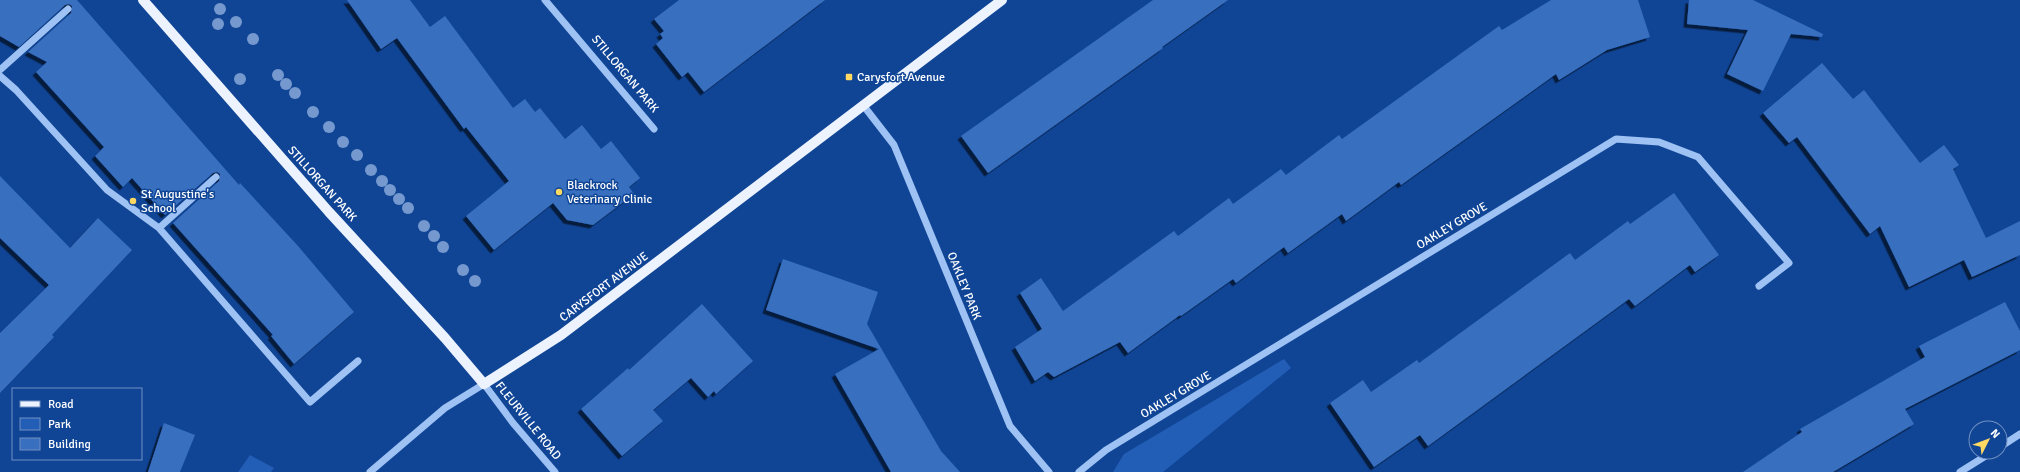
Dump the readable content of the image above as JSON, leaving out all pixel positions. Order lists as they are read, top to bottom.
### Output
{
  "streets": {
    "main road": ["STILLORGAN PARK", "CARYSFORT AVENUE"],
    "street": ["OAKLEY GROVE", "OAKLEY PARK", "FLEURVILLE ROAD"]
  },
  "crossings": [
    ["STILLORGAN PARK", "CARYSFORT AVENUE"],
    ["STILLORGAN PARK", "FLEURVILLE ROAD"],
    ["OAKLEY PARK", "CARYSFORT AVENUE"],
    ["CARYSFORT AVENUE", "FLEURVILLE ROAD"]
  ],
  "places": {
    "transit": ["Carysfort Avenue"],
    "other": ["Blackrock Veterinary Clinic", "St Augustine's School"]
  },
  "legend": ["Road", "Park", "Building"],
  "north": "top right"
}
